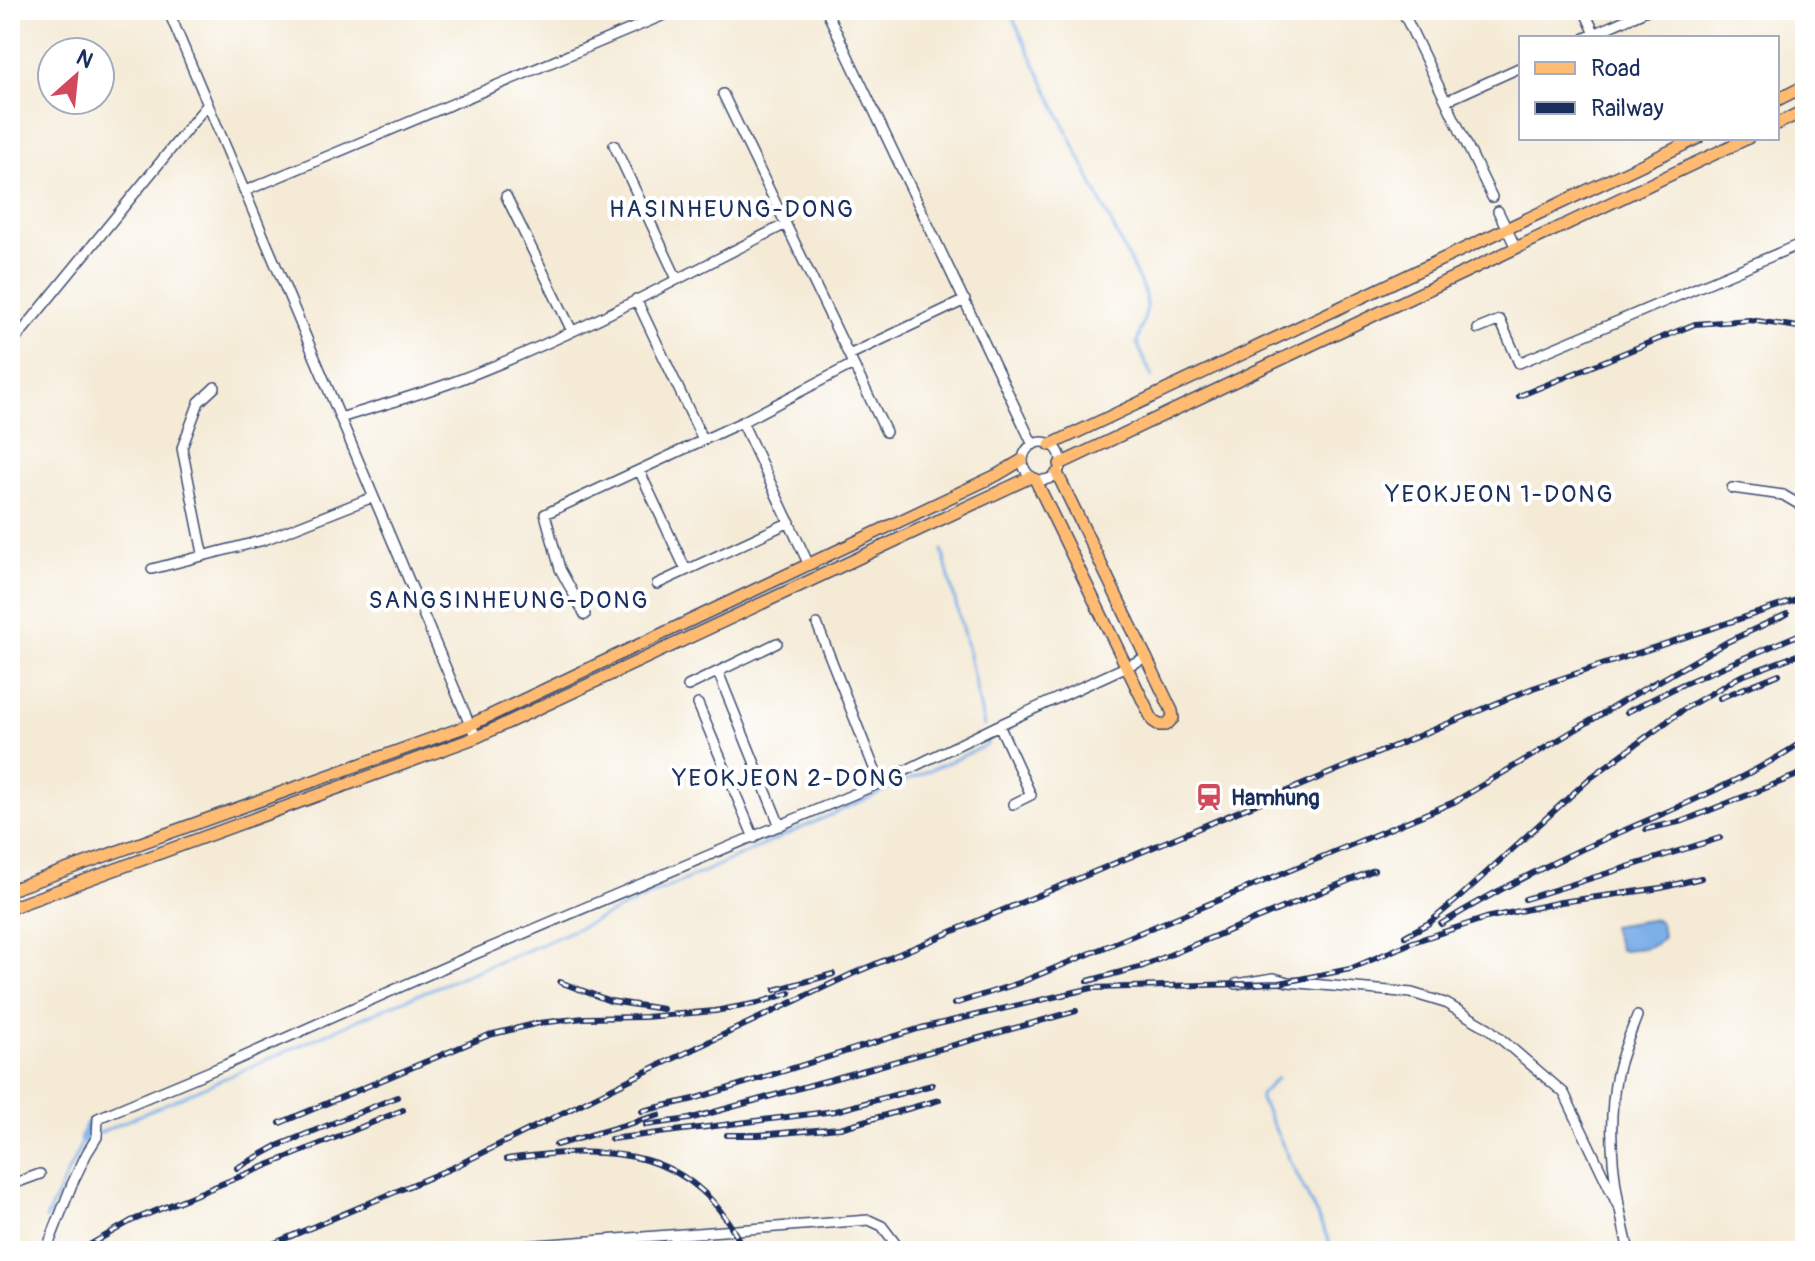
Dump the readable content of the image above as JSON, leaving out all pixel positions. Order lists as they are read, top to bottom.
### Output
{
  "districts": [
    "HASINHEUNG-DONG",
    "YEOKJEON 1-DONG",
    "SANGSINHEUNG-DONG",
    "YEOKJEON 2-DONG"
  ],
  "places": {
    "station": ["Hamhung"]
  },
  "legend": ["Road", "Railway"],
  "north": "top right"
}
